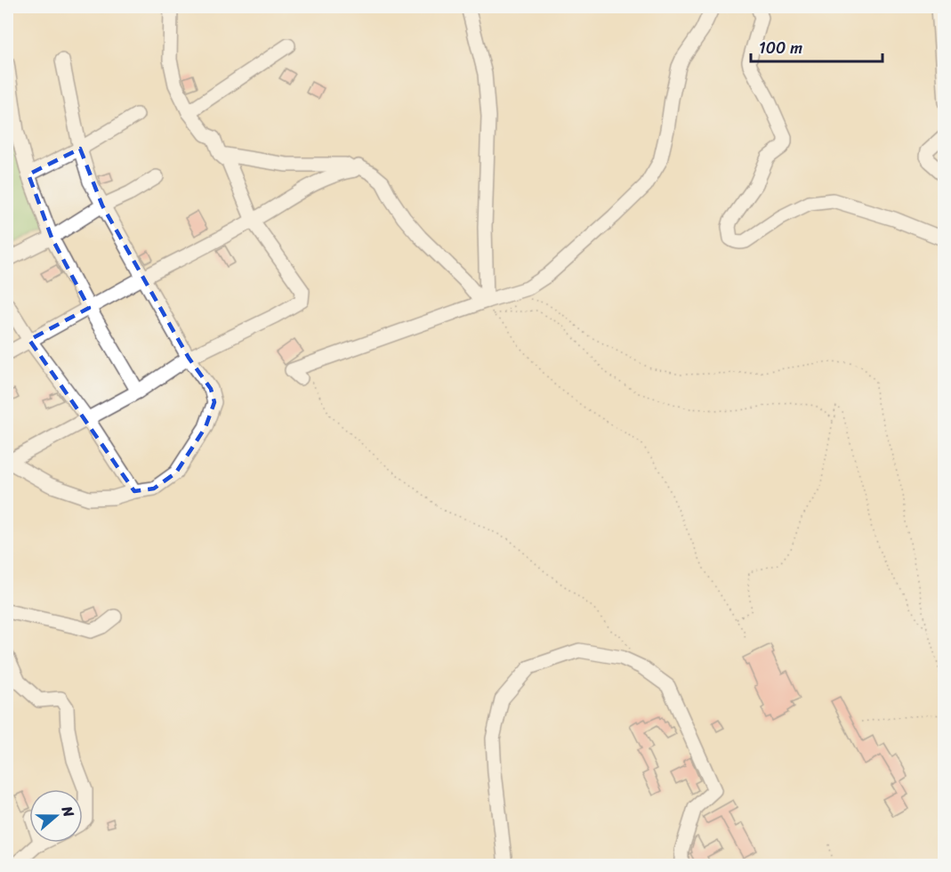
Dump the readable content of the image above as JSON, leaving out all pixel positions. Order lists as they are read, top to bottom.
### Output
{
  "scale_bar": "100 m",
  "north": "right"
}
